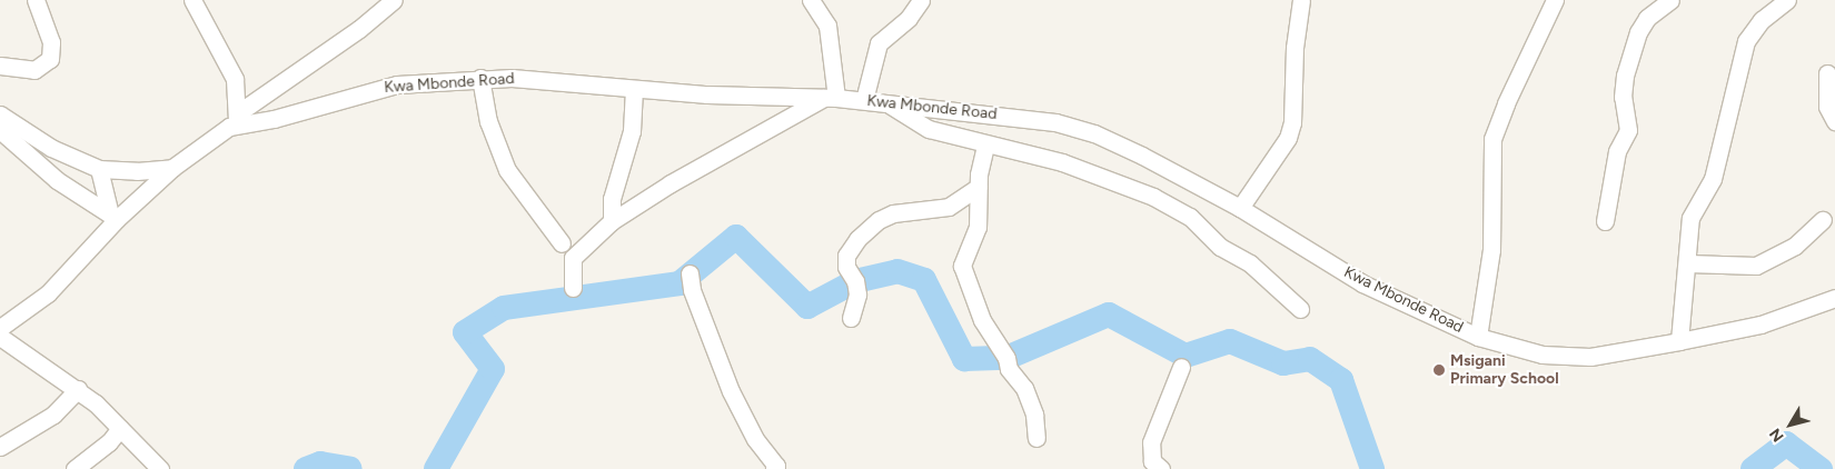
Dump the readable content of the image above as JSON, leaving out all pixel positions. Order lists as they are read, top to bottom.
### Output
{
  "streets": {
    "street": ["Kwa Mbonde Road"]
  },
  "places": ["Msigani Primary School"],
  "north": "bottom left"
}
